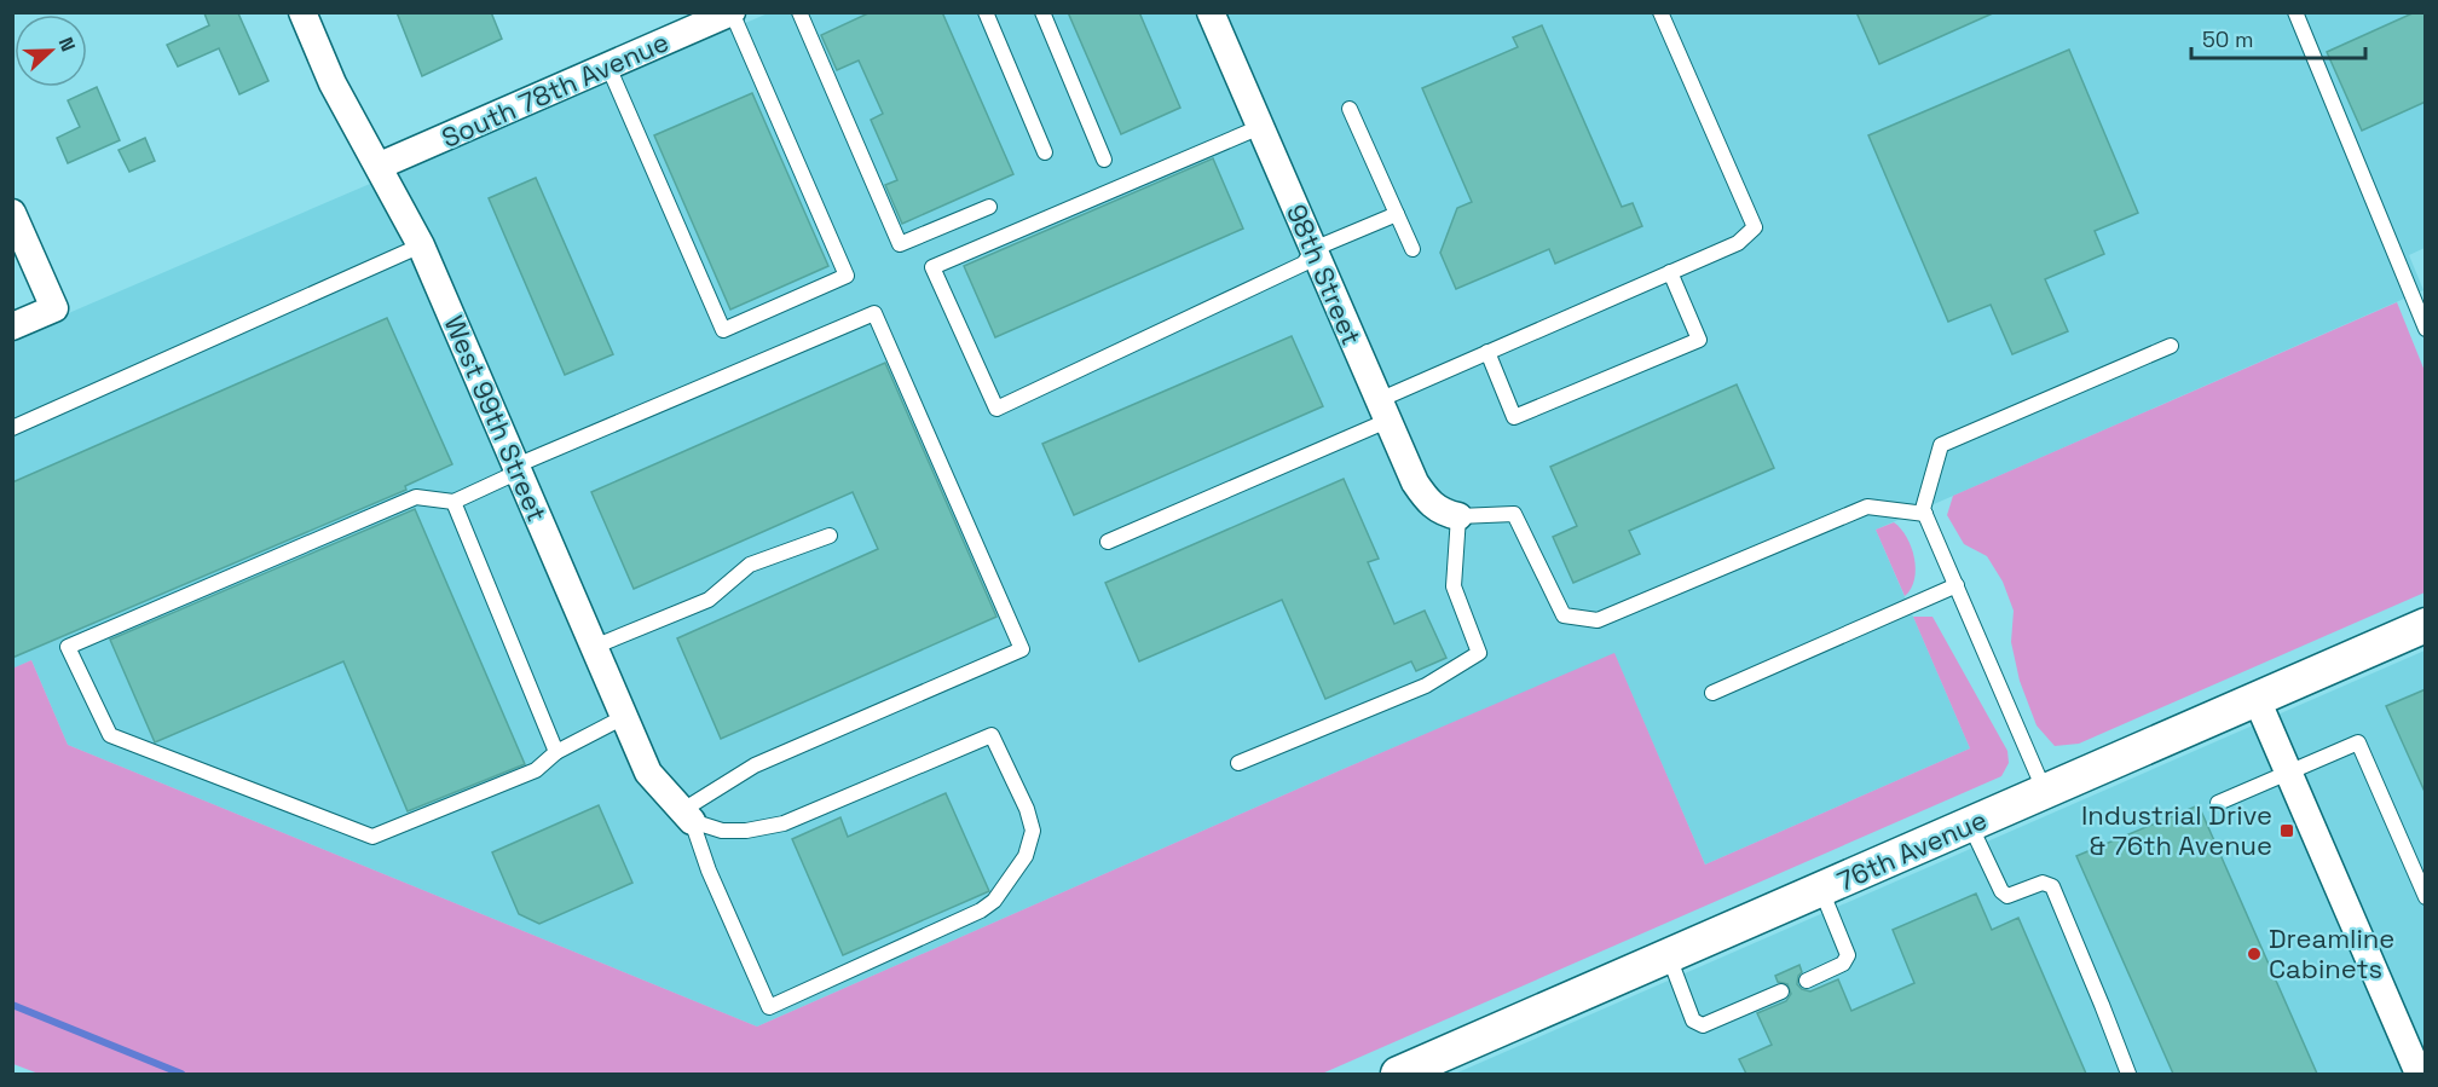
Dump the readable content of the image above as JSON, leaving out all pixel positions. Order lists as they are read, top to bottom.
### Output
{
  "streets": {
    "street": [
      "South 78th Avenue",
      "98th Street",
      "West 99th Street",
      "76th Avenue"
    ]
  },
  "crossings": [
    ["South 78th Avenue", "West 99th Street"]
  ],
  "places": {
    "transit": ["Industrial Drive & 76th Avenue"],
    "other": ["Dreamline Cabinets"]
  },
  "scale_bar": "50 m",
  "north": "right"
}
